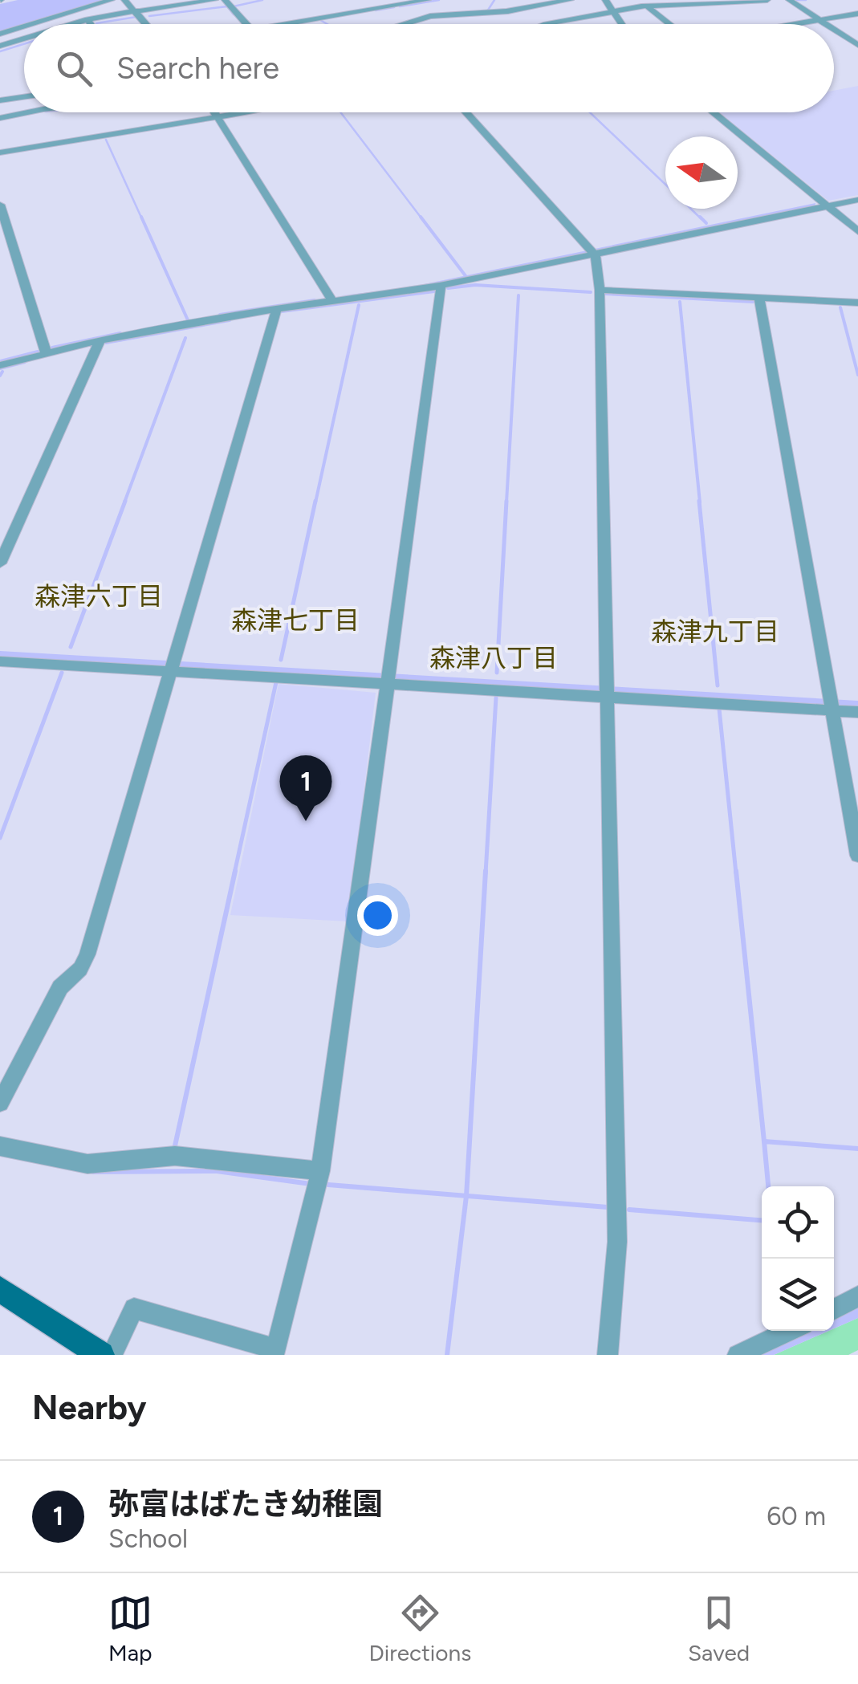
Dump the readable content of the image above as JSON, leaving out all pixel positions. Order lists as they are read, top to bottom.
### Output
{
  "districts": [
    "森津六丁目",
    "森津七丁目",
    "森津九丁目",
    "森津八丁目"
  ],
  "north": "left",
  "page": {
    "search": "Search here",
    "pins": "1",
    "heading": "Nearby",
    "list": [
      {
        "mark": "1",
        "name": "弥富はばたき幼稚園",
        "note": "School",
        "value": "60 m"
      }
    ],
    "nav": ["Map", "Directions", "Saved"]
  }
}
